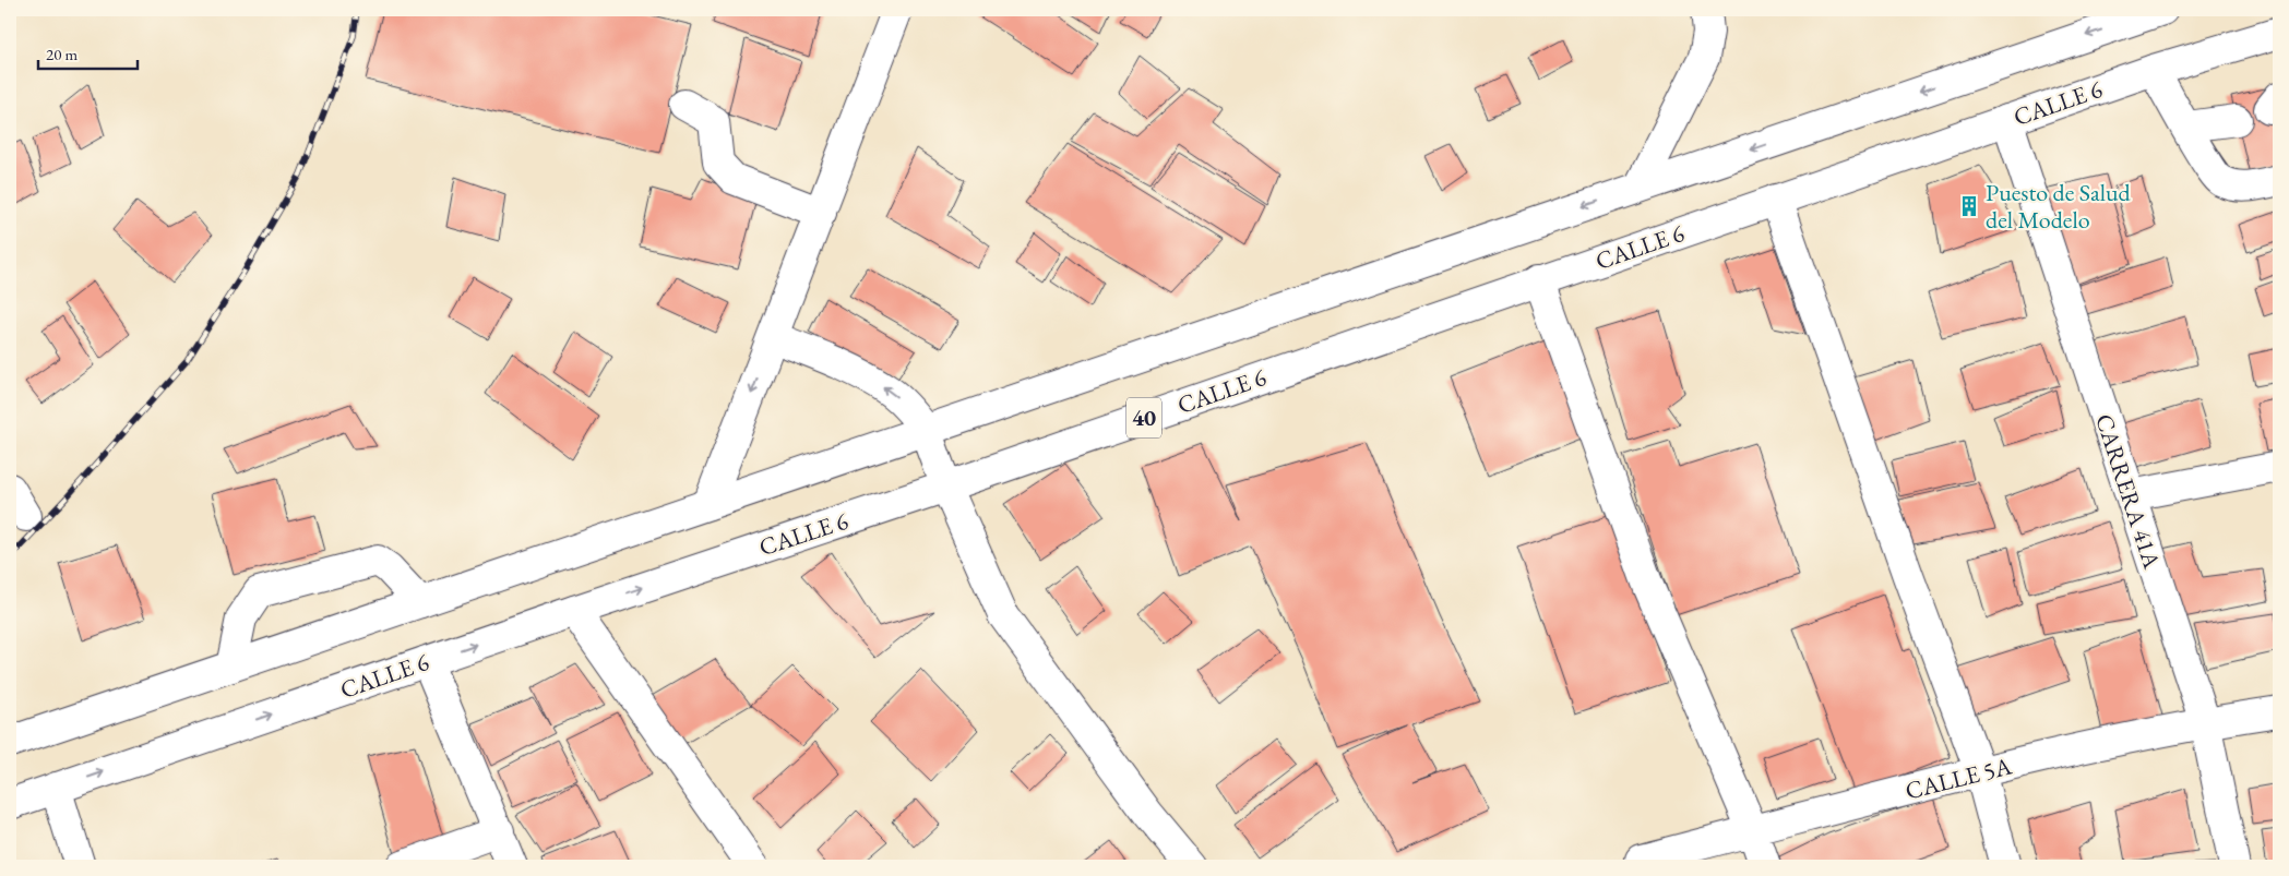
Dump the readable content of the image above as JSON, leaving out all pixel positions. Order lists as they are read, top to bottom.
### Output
{
  "streets": {
    "main road": [
      "CALLE 6",
      "40",
      "CARRERA 41A",
      "CALLE 5A"
    ]
  },
  "crossings": [
    ["CALLE 6", "CARRERA 41A"],
    ["CARRERA 41A", "CALLE 5A"]
  ],
  "places": {
    "building": ["Puesto de Salud del Modelo"]
  },
  "scale_bar": "20 m"
}
